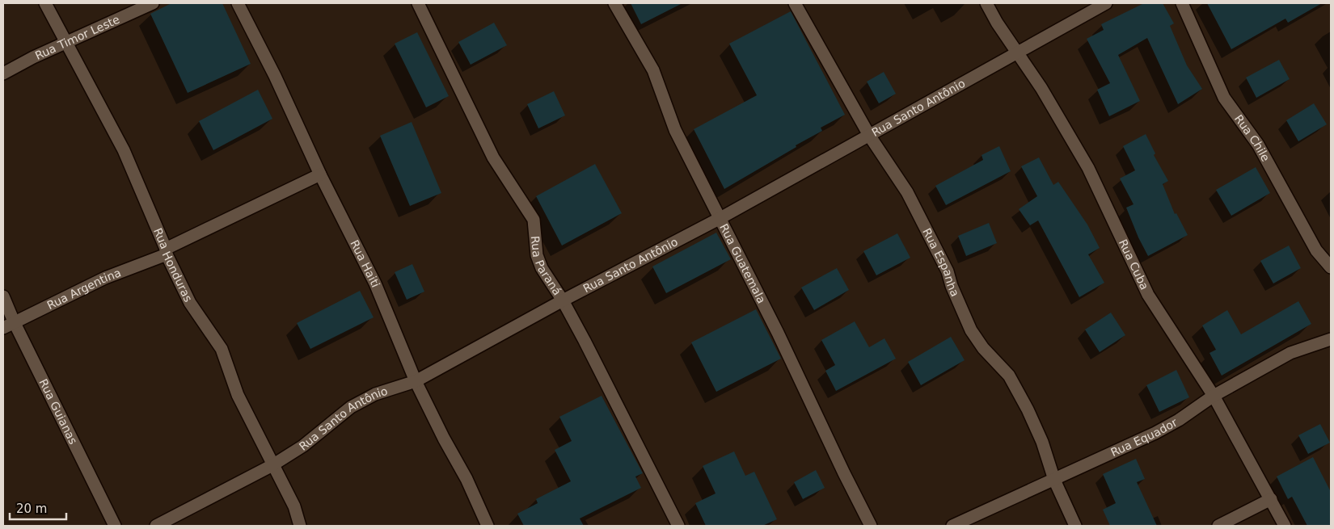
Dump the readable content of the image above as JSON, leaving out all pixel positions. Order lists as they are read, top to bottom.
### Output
{
  "streets": {
    "street": [
      "Rua Timor Leste",
      "Rua Santo Antônio",
      "Rua Chile",
      "Rua Espanha",
      "Rua Haiti",
      "Rua Paraná",
      "Rua Guatemala",
      "Rua Honduras",
      "Rua Cuba",
      "Rua Argentina",
      "Rua Guianas",
      "Rua Equador"
    ]
  },
  "crossings": [
    ["Rua Timor Leste", "Rua Honduras"],
    ["Rua Santo Antônio", "Rua Espanha"],
    ["Rua Santo Antônio", "Rua Haiti"],
    ["Rua Santo Antônio", "Rua Paraná"],
    ["Rua Santo Antônio", "Rua Guatemala"],
    ["Rua Santo Antônio", "Rua Honduras"],
    ["Rua Santo Antônio", "Rua Cuba"],
    ["Rua Espanha", "Rua Equador"],
    ["Rua Haiti", "Rua Argentina"],
    ["Rua Honduras", "Rua Argentina"],
    ["Rua Cuba", "Rua Equador"],
    ["Rua Argentina", "Rua Guianas"]
  ],
  "scale_bar": "20 m"
}
